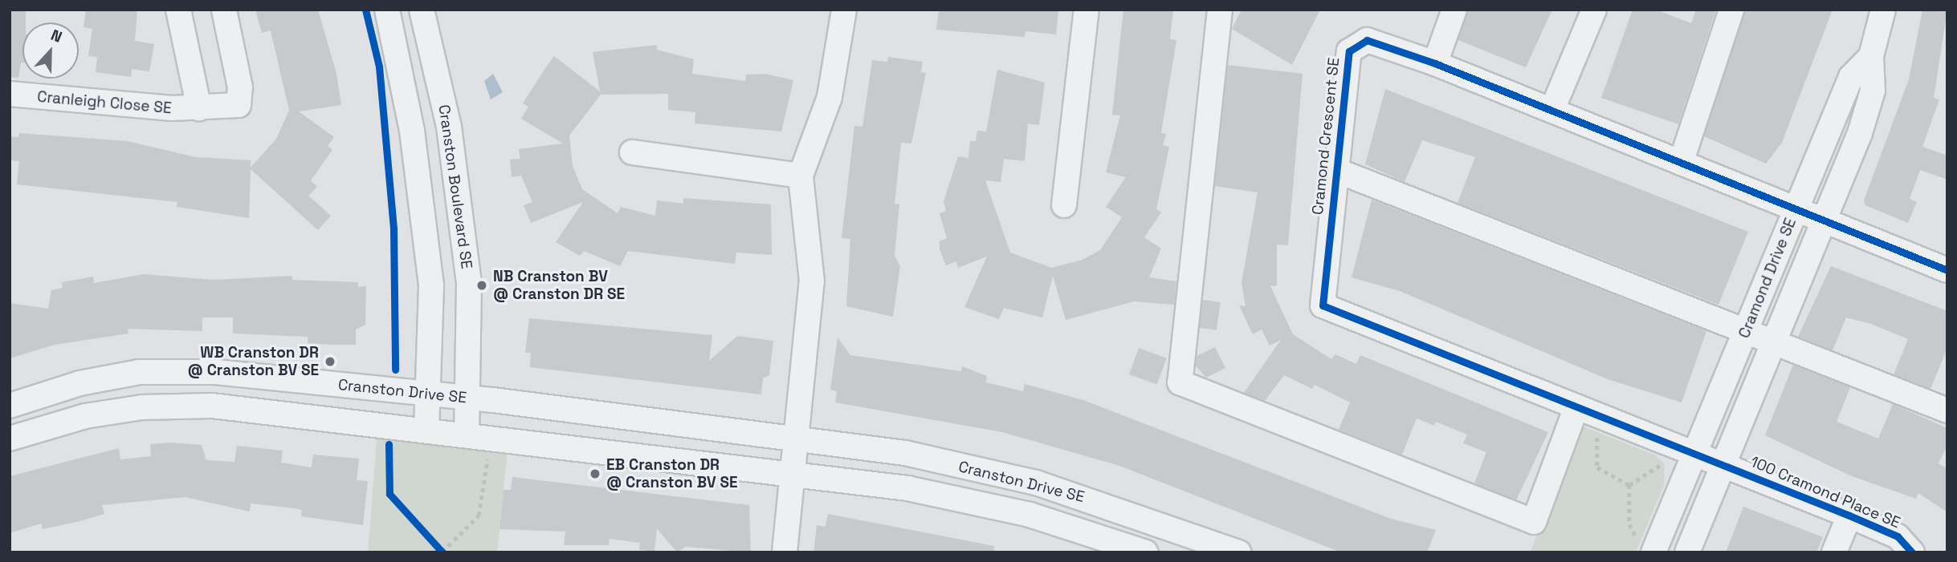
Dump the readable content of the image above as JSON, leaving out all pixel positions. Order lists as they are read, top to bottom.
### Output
{
  "streets": {
    "street": [
      "Cranleigh Close SE",
      "Cramond Crescent SE",
      "Cranston Boulevard SE",
      "Cramond Drive SE",
      "Cranston Drive SE",
      "100 Cramond Place SE"
    ]
  },
  "crossings": [
    ["Cramond Crescent SE", "Cramond Drive SE"],
    ["Cramond Crescent SE", "100 Cramond Place SE"],
    ["Cranston Boulevard SE", "Cranston Drive SE"],
    ["Cramond Drive SE", "100 Cramond Place SE"]
  ],
  "places": ["NB Cranston BV @ Cranston DR SE", "WB Cranston DR @ Cranston BV SE", "EB Cranston DR @ Cranston BV SE"],
  "north": "top"
}
